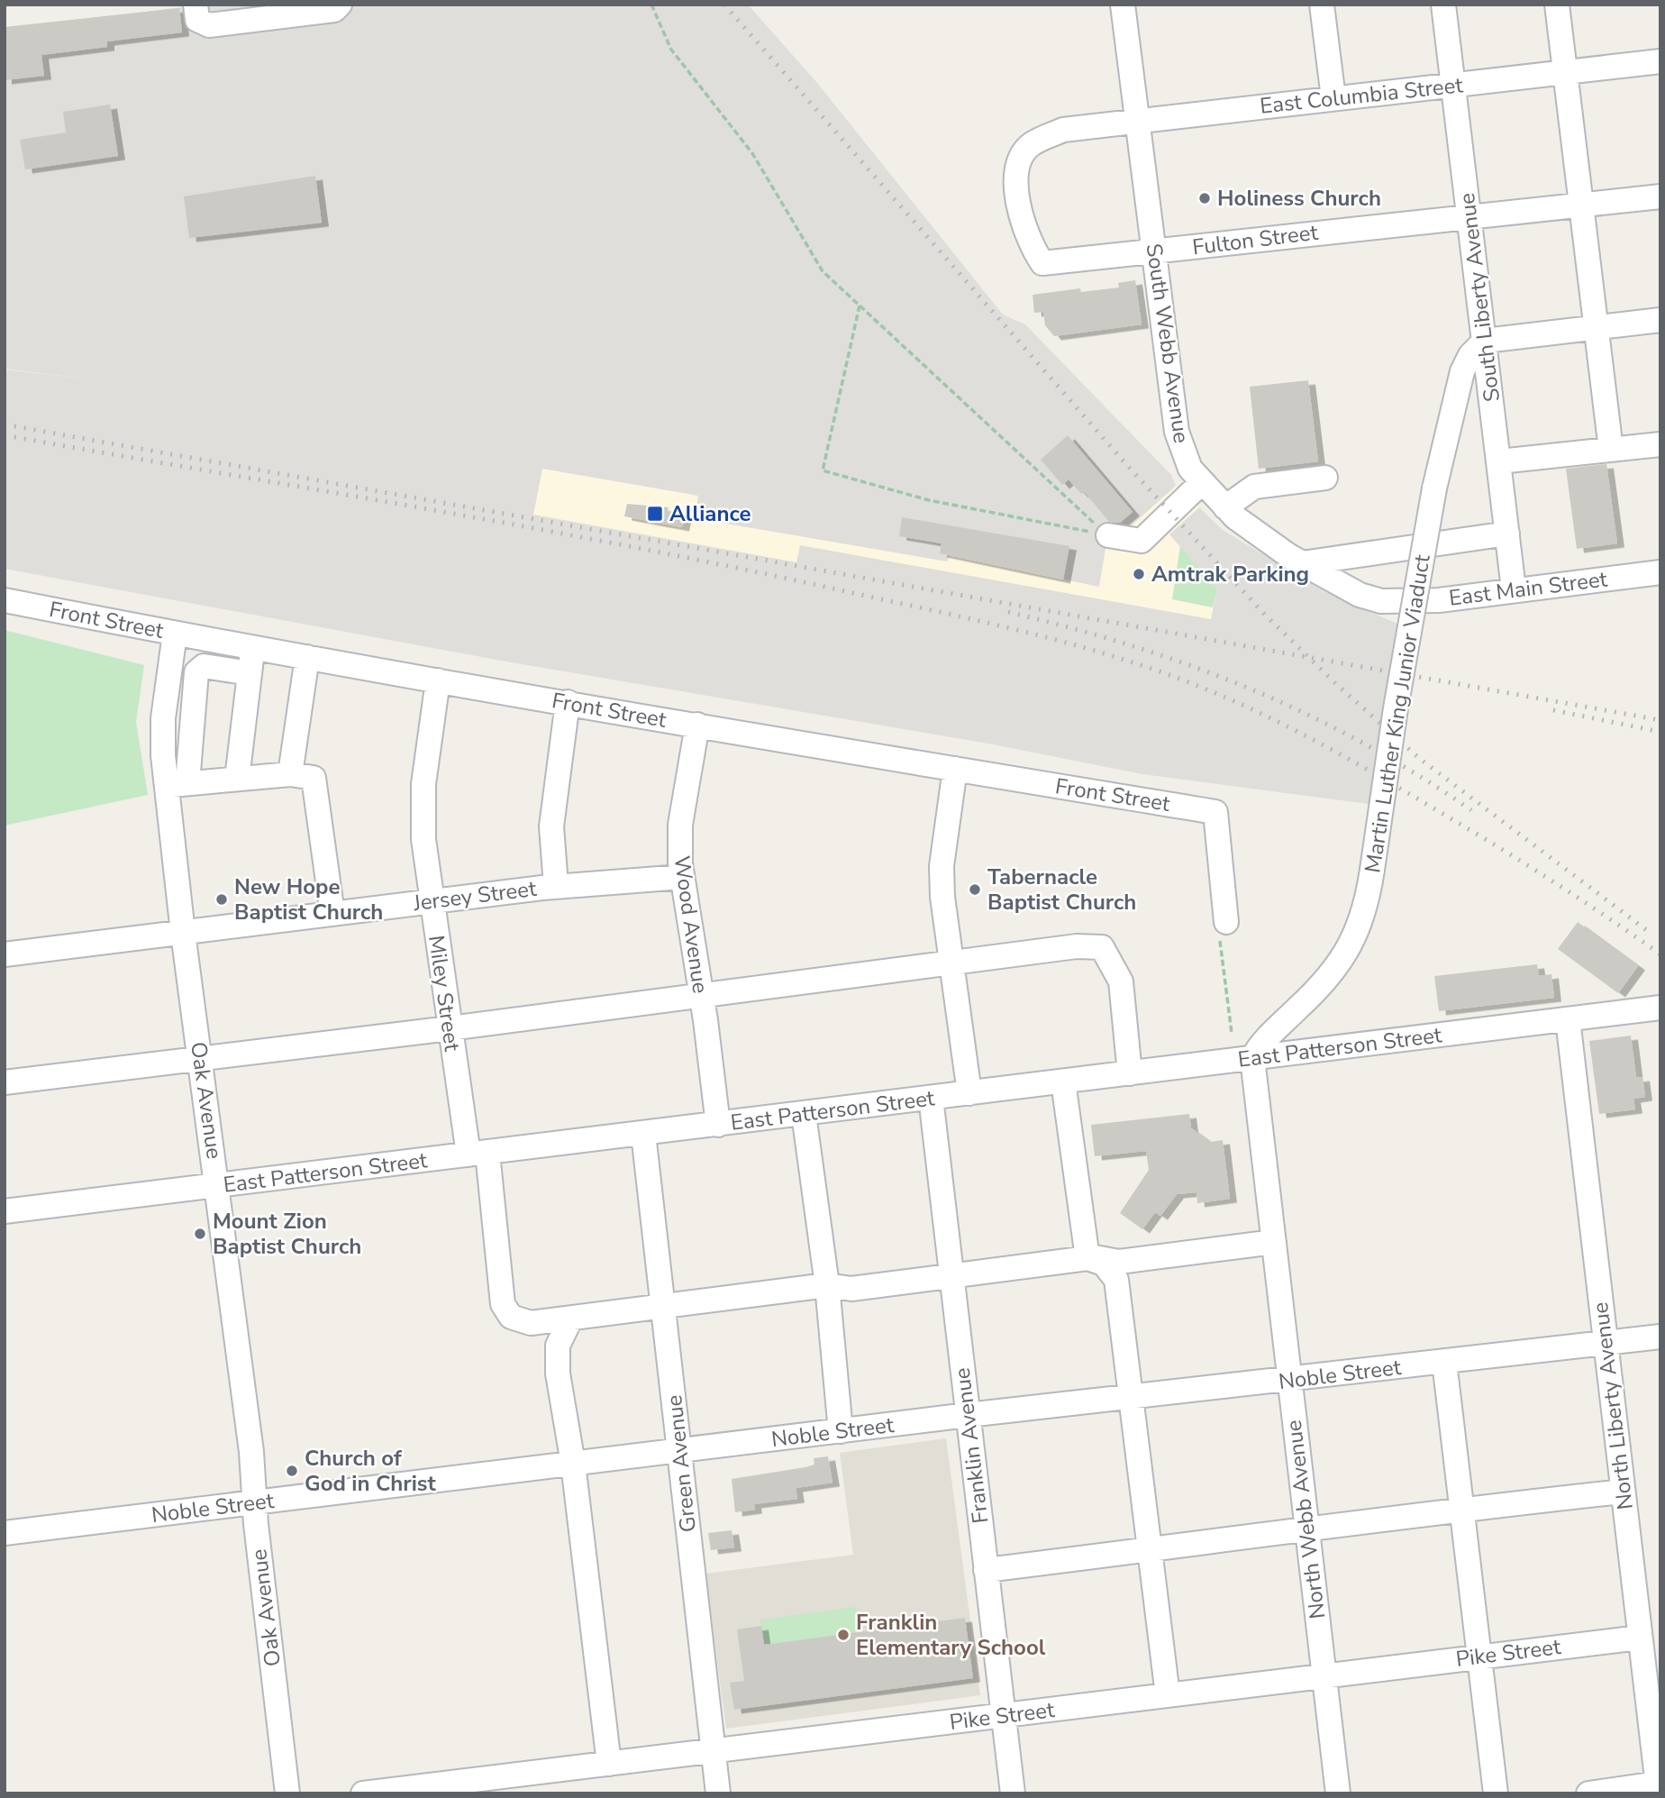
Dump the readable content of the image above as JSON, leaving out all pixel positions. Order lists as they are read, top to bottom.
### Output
{
  "streets": {
    "street": [
      "East Columbia Street",
      "Fulton Street",
      "South Liberty Avenue",
      "South Webb Avenue",
      "East Main Street",
      "Front Street",
      "Martin Luther King Junior Viaduct",
      "Jersey Street",
      "Wood Avenue",
      "Miley Street",
      "East Patterson Street",
      "Oak Avenue",
      "Noble Street",
      "North Liberty Avenue",
      "Franklin Avenue",
      "Green Avenue",
      "North Webb Avenue",
      "Pike Street"
    ]
  },
  "crossings": [
    ["East Columbia Street", "Fulton Street"],
    ["East Columbia Street", "South Liberty Avenue"],
    ["East Columbia Street", "South Webb Avenue"],
    ["Fulton Street", "South Liberty Avenue"],
    ["Fulton Street", "South Webb Avenue"],
    ["South Liberty Avenue", "East Main Street"],
    ["South Liberty Avenue", "Martin Luther King Junior Viaduct"],
    ["South Webb Avenue", "East Main Street"],
    ["Front Street", "Wood Avenue"],
    ["Front Street", "Miley Street"],
    ["Front Street", "Oak Avenue"],
    ["Martin Luther King Junior Viaduct", "East Patterson Street"],
    ["Martin Luther King Junior Viaduct", "North Webb Avenue"],
    ["Jersey Street", "Wood Avenue"],
    ["Jersey Street", "Miley Street"],
    ["Jersey Street", "Oak Avenue"],
    ["Wood Avenue", "East Patterson Street"],
    ["Miley Street", "East Patterson Street"],
    ["Miley Street", "Franklin Avenue"],
    ["Miley Street", "Green Avenue"],
    ["Miley Street", "North Webb Avenue"],
    ["East Patterson Street", "Oak Avenue"],
    ["East Patterson Street", "North Liberty Avenue"],
    ["East Patterson Street", "Franklin Avenue"],
    ["East Patterson Street", "Green Avenue"],
    ["East Patterson Street", "North Webb Avenue"],
    ["Oak Avenue", "Noble Street"],
    ["Noble Street", "North Liberty Avenue"],
    ["Noble Street", "Franklin Avenue"],
    ["Noble Street", "Green Avenue"],
    ["Noble Street", "North Webb Avenue"],
    ["North Liberty Avenue", "Pike Street"],
    ["Franklin Avenue", "Pike Street"],
    ["Green Avenue", "Pike Street"],
    ["North Webb Avenue", "Pike Street"]
  ],
  "places": {
    "other": [
      "Holiness Church",
      "Amtrak Parking",
      "Tabernacle Baptist Church",
      "New Hope Baptist Church",
      "Mount Zion Baptist Church",
      "Church of God in Christ",
      "Franklin Elementary School"
    ],
    "transit": ["Alliance"]
  }
}
